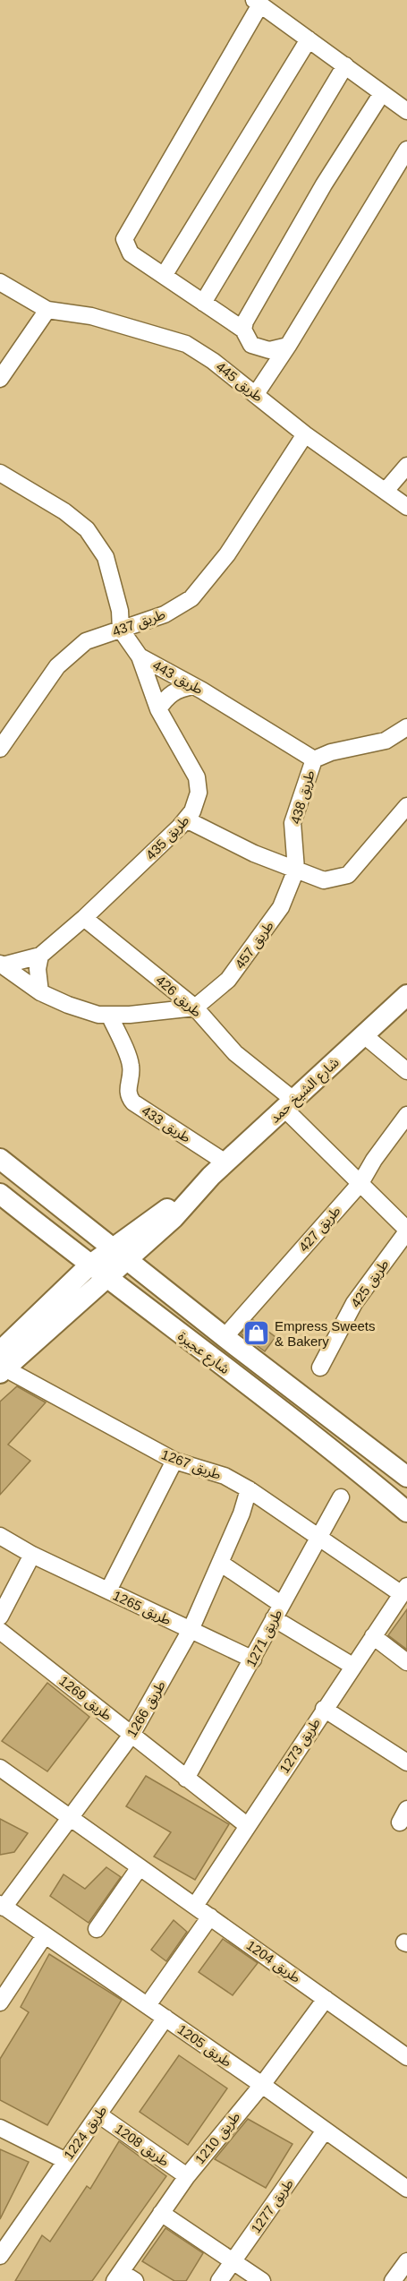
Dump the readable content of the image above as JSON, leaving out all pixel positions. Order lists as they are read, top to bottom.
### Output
{
  "streets": {
    "street": [
      "طريق 445",
      "طريق 437",
      "طريق 443",
      "طريق 438",
      "طريق 435",
      "طريق 457",
      "طريق 426",
      "شارع الشيخ حمد",
      "طريق 433",
      "طريق 427",
      "طريق 425",
      "شارع عجيرة",
      "طريق 1267",
      "طريق 1265",
      "طريق 1271",
      "طريق 1269",
      "طريق 1266",
      "طريق 1273",
      "طريق 1204",
      "طريق 1205",
      "طريق 1224",
      "طريق 1210",
      "طريق 1208",
      "طريق 1277"
    ]
  },
  "crossings": [
    ["طريق 445", "طريق 437"],
    ["طريق 437", "طريق 443"],
    ["طريق 443", "طريق 438"],
    ["طريق 443", "طريق 435"],
    ["طريق 438", "طريق 457"],
    ["طريق 435", "طريق 426"],
    ["طريق 457", "طريق 426"],
    ["طريق 426", "شارع الشيخ حمد"],
    ["طريق 426", "طريق 427"],
    ["طريق 426", "طريق 425"],
    ["شارع الشيخ حمد", "طريق 433"],
    ["شارع الشيخ حمد", "شارع عجيرة"],
    ["شارع الشيخ حمد", "طريق 1267"],
    ["طريق 427", "شارع عجيرة"],
    ["طريق 1267", "طريق 1271"],
    ["طريق 1267", "طريق 1266"],
    ["طريق 1267", "طريق 1273"],
    ["طريق 1265", "طريق 1271"],
    ["طريق 1265", "طريق 1266"],
    ["طريق 1271", "طريق 1269"],
    ["طريق 1269", "طريق 1266"],
    ["طريق 1269", "طريق 1273"],
    ["طريق 1266", "طريق 1204"],
    ["طريق 1266", "طريق 1205"],
    ["طريق 1273", "طريق 1204"],
    ["طريق 1204", "طريق 1210"],
    ["طريق 1205", "طريق 1224"],
    ["طريق 1205", "طريق 1210"],
    ["طريق 1205", "طريق 1277"],
    ["طريق 1224", "طريق 1208"],
    ["طريق 1210", "طريق 1208"]
  ],
  "places": {
    "shop": ["Empress Sweets & Bakery"]
  }
}
